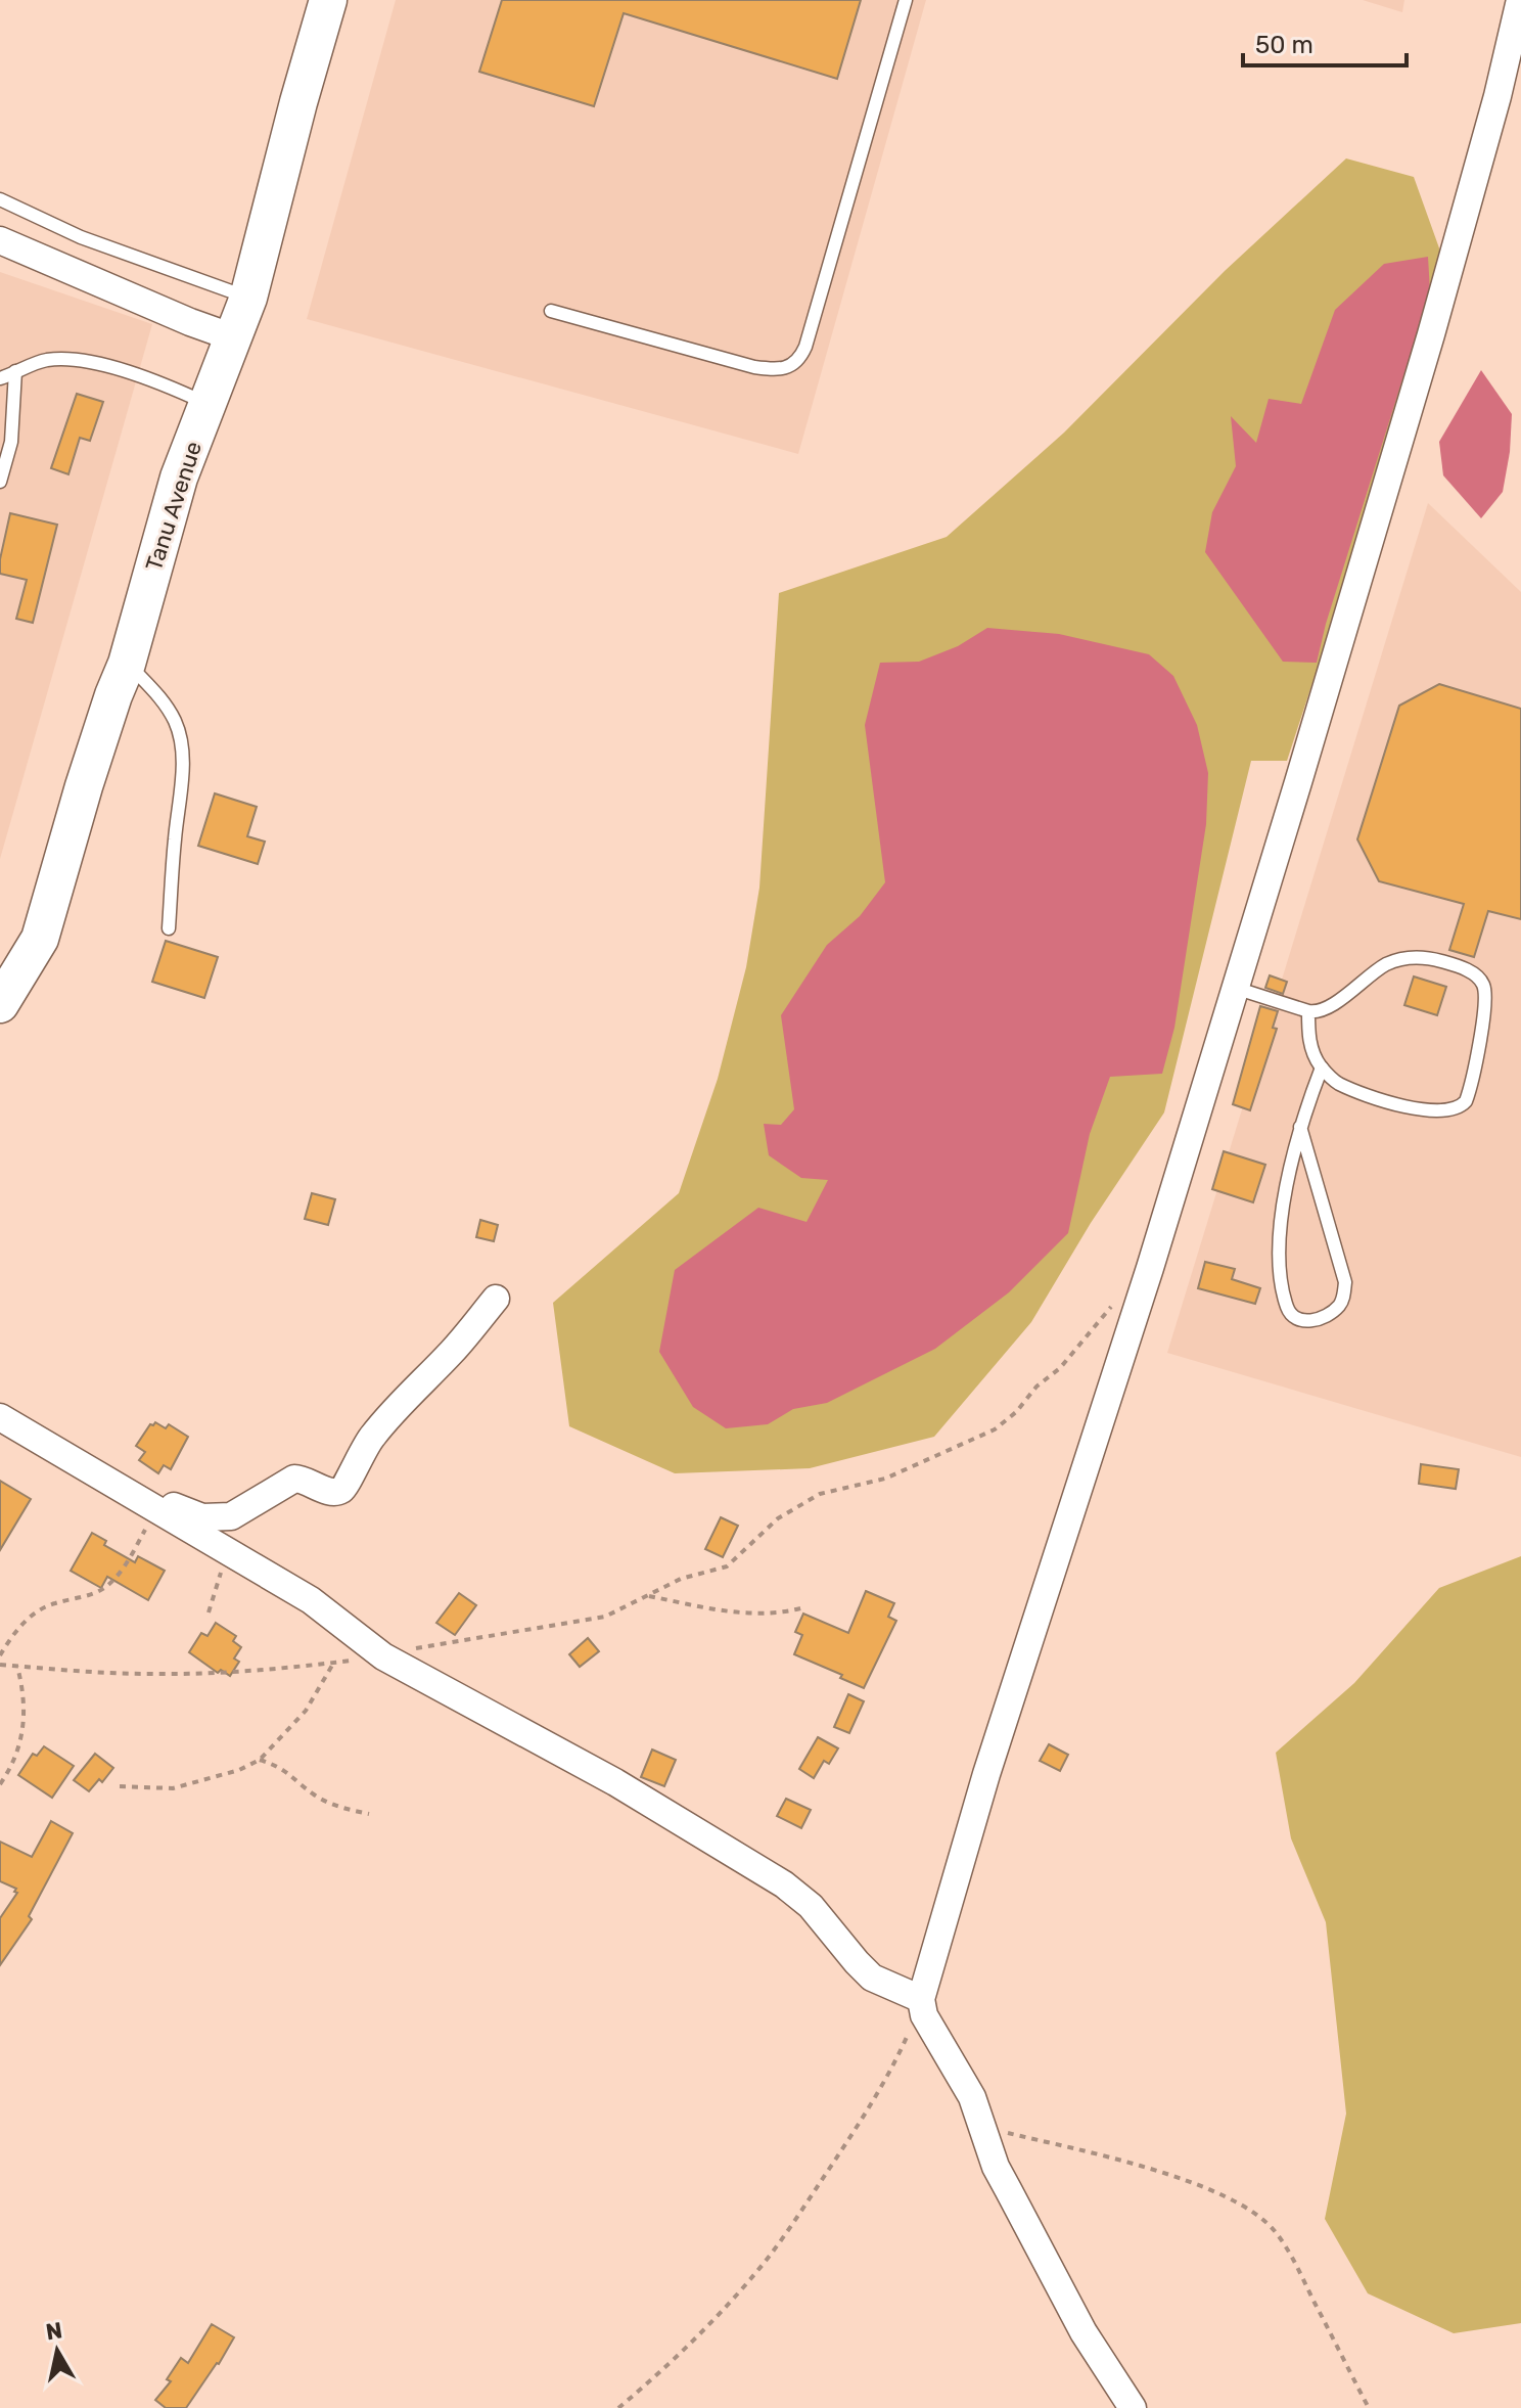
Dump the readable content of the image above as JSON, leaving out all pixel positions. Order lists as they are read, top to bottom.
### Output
{
  "streets": {
    "street": ["Tanu Avenue"]
  },
  "scale_bar": "50 m",
  "north": "top"
}
